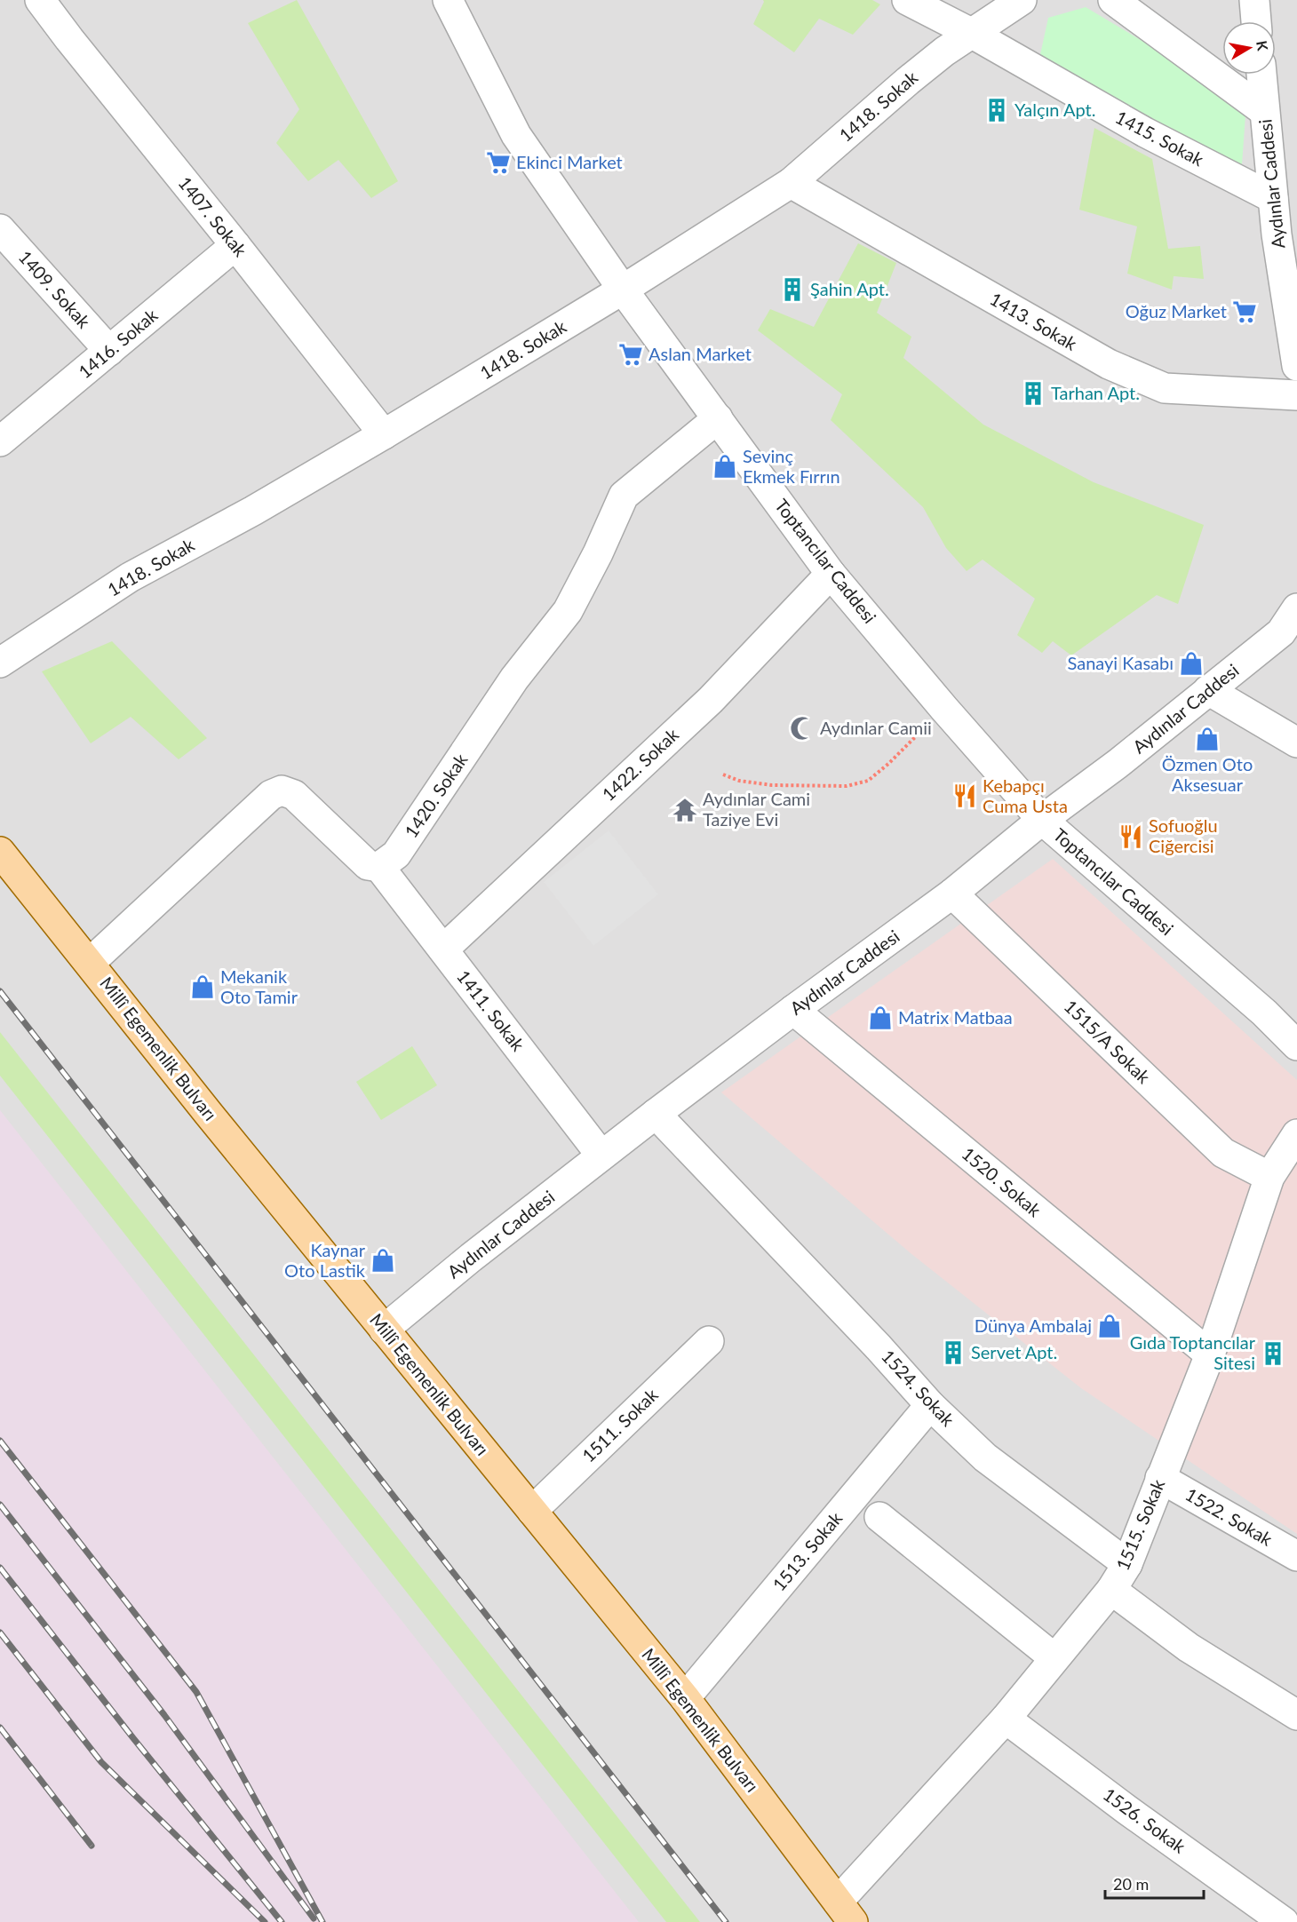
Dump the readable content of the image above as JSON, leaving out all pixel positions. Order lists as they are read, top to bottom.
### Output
{
  "streets": {
    "main road": ["Millî Egemenlik Bulvarı"],
    "street": [
      "1418. Sokak",
      "1415. Sokak",
      "Aydınlar Caddesi",
      "1407. Sokak",
      "1409. Sokak",
      "1413. Sokak",
      "1416. Sokak",
      "Toptancılar Caddesi",
      "1422. Sokak",
      "1420. Sokak",
      "1411. Sokak",
      "1515/A Sokak",
      "1520. Sokak",
      "1524. Sokak",
      "1511. Sokak",
      "1522. Sokak",
      "1515. Sokak",
      "1513. Sokak",
      "1526. Sokak"
    ]
  },
  "crossings": [
    ["1418. Sokak", "1415. Sokak"],
    ["1418. Sokak", "1407. Sokak"],
    ["1418. Sokak", "1413. Sokak"],
    ["1418. Sokak", "Toptancılar Caddesi"],
    ["1415. Sokak", "Aydınlar Caddesi"],
    ["Aydınlar Caddesi", "Toptancılar Caddesi"],
    ["Aydınlar Caddesi", "1411. Sokak"],
    ["Aydınlar Caddesi", "1515/A Sokak"],
    ["Aydınlar Caddesi", "Millî Egemenlik Bulvarı"],
    ["Aydınlar Caddesi", "1520. Sokak"],
    ["Aydınlar Caddesi", "1524. Sokak"],
    ["1407. Sokak", "1416. Sokak"],
    ["1409. Sokak", "1416. Sokak"],
    ["Toptancılar Caddesi", "1422. Sokak"],
    ["Toptancılar Caddesi", "1420. Sokak"],
    ["1422. Sokak", "1411. Sokak"],
    ["1420. Sokak", "1411. Sokak"],
    ["1515/A Sokak", "1515. Sokak"],
    ["Millî Egemenlik Bulvarı", "1511. Sokak"],
    ["Millî Egemenlik Bulvarı", "1515. Sokak"],
    ["Millî Egemenlik Bulvarı", "1513. Sokak"],
    ["1520. Sokak", "1515. Sokak"],
    ["1524. Sokak", "1515. Sokak"],
    ["1524. Sokak", "1513. Sokak"],
    ["1522. Sokak", "1515. Sokak"],
    ["1515. Sokak", "1526. Sokak"]
  ],
  "places": {
    "building": [
      "Yalçın Apt.",
      "Şahin Apt.",
      "Tarhan Apt.",
      "Servet Apt.",
      "Gıda Toptancılar Sitesi"
    ],
    "supermarket": ["Ekinci Market", "Oğuz Market", "Aslan Market"],
    "shop": [
      "Sevinç Ekmek Fırrın",
      "Sanayi Kasabı",
      "Özmen Oto Aksesuar",
      "Mekanik Oto Tamir",
      "Matrix Matbaa",
      "Kaynar Oto Lastik",
      "Dünya Ambalaj"
    ],
    "mosque": ["Aydınlar Camii"],
    "restaurant": ["Kebapçı Cuma Usta", "Sofuoğlu Ciğercisi"],
    "temple": ["Aydınlar Cami Taziye Evi"]
  },
  "scale_bar": "20 m",
  "north": "right"
}
